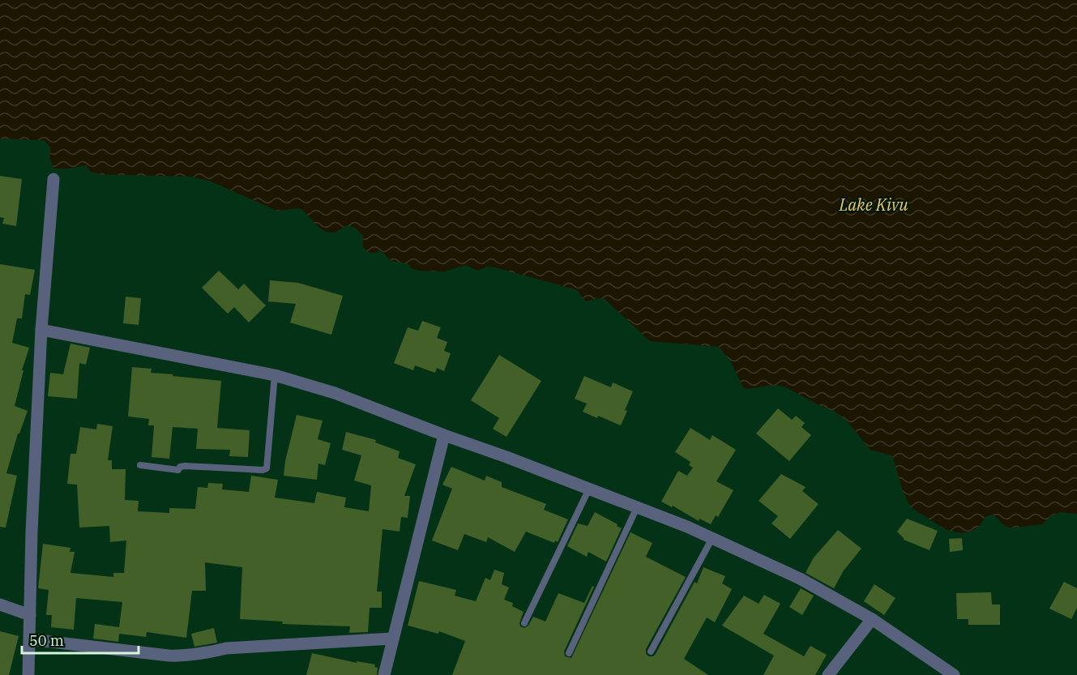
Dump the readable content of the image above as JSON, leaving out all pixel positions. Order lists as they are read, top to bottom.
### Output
{
  "water": ["Lake Kivu"],
  "scale_bar": "50 m"
}
